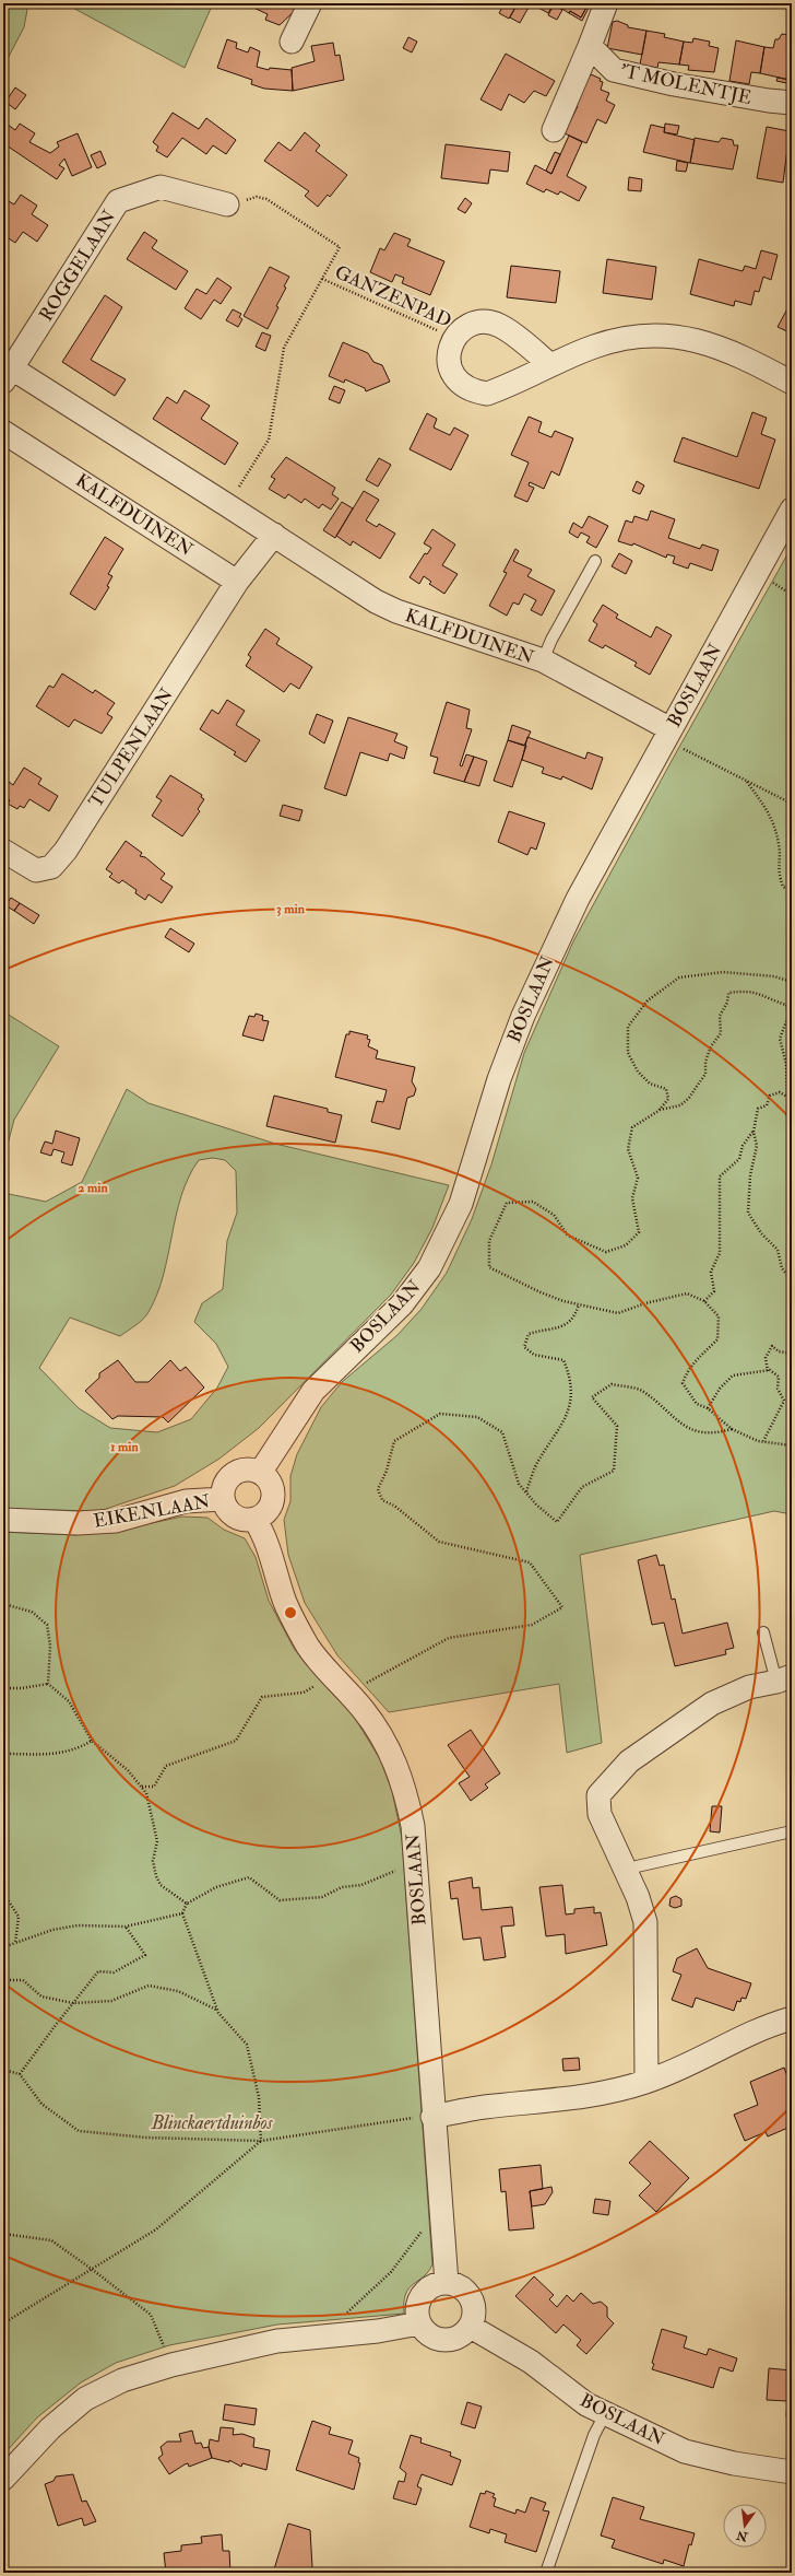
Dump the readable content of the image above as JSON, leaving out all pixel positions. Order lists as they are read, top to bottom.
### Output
{
  "streets": {
    "street": [
      "'T MOLENTJE",
      "ROGGELAAN",
      "KALFDUINEN",
      "BOSLAAN",
      "TULPENLAAN",
      "EIKENLAAN"
    ],
    "path": ["GANZENPAD"]
  },
  "crossings": [
    ["ROGGELAAN", "GANZENPAD"],
    ["ROGGELAAN", "KALFDUINEN"],
    ["GANZENPAD", "KALFDUINEN"],
    ["KALFDUINEN", "BOSLAAN"],
    ["KALFDUINEN", "TULPENLAAN"],
    ["BOSLAAN", "EIKENLAAN"]
  ],
  "parks": ["Blinckaertduinbos"],
  "north": "bottom",
  "rings": ["3 min", "2 min", "1 min"]
}
